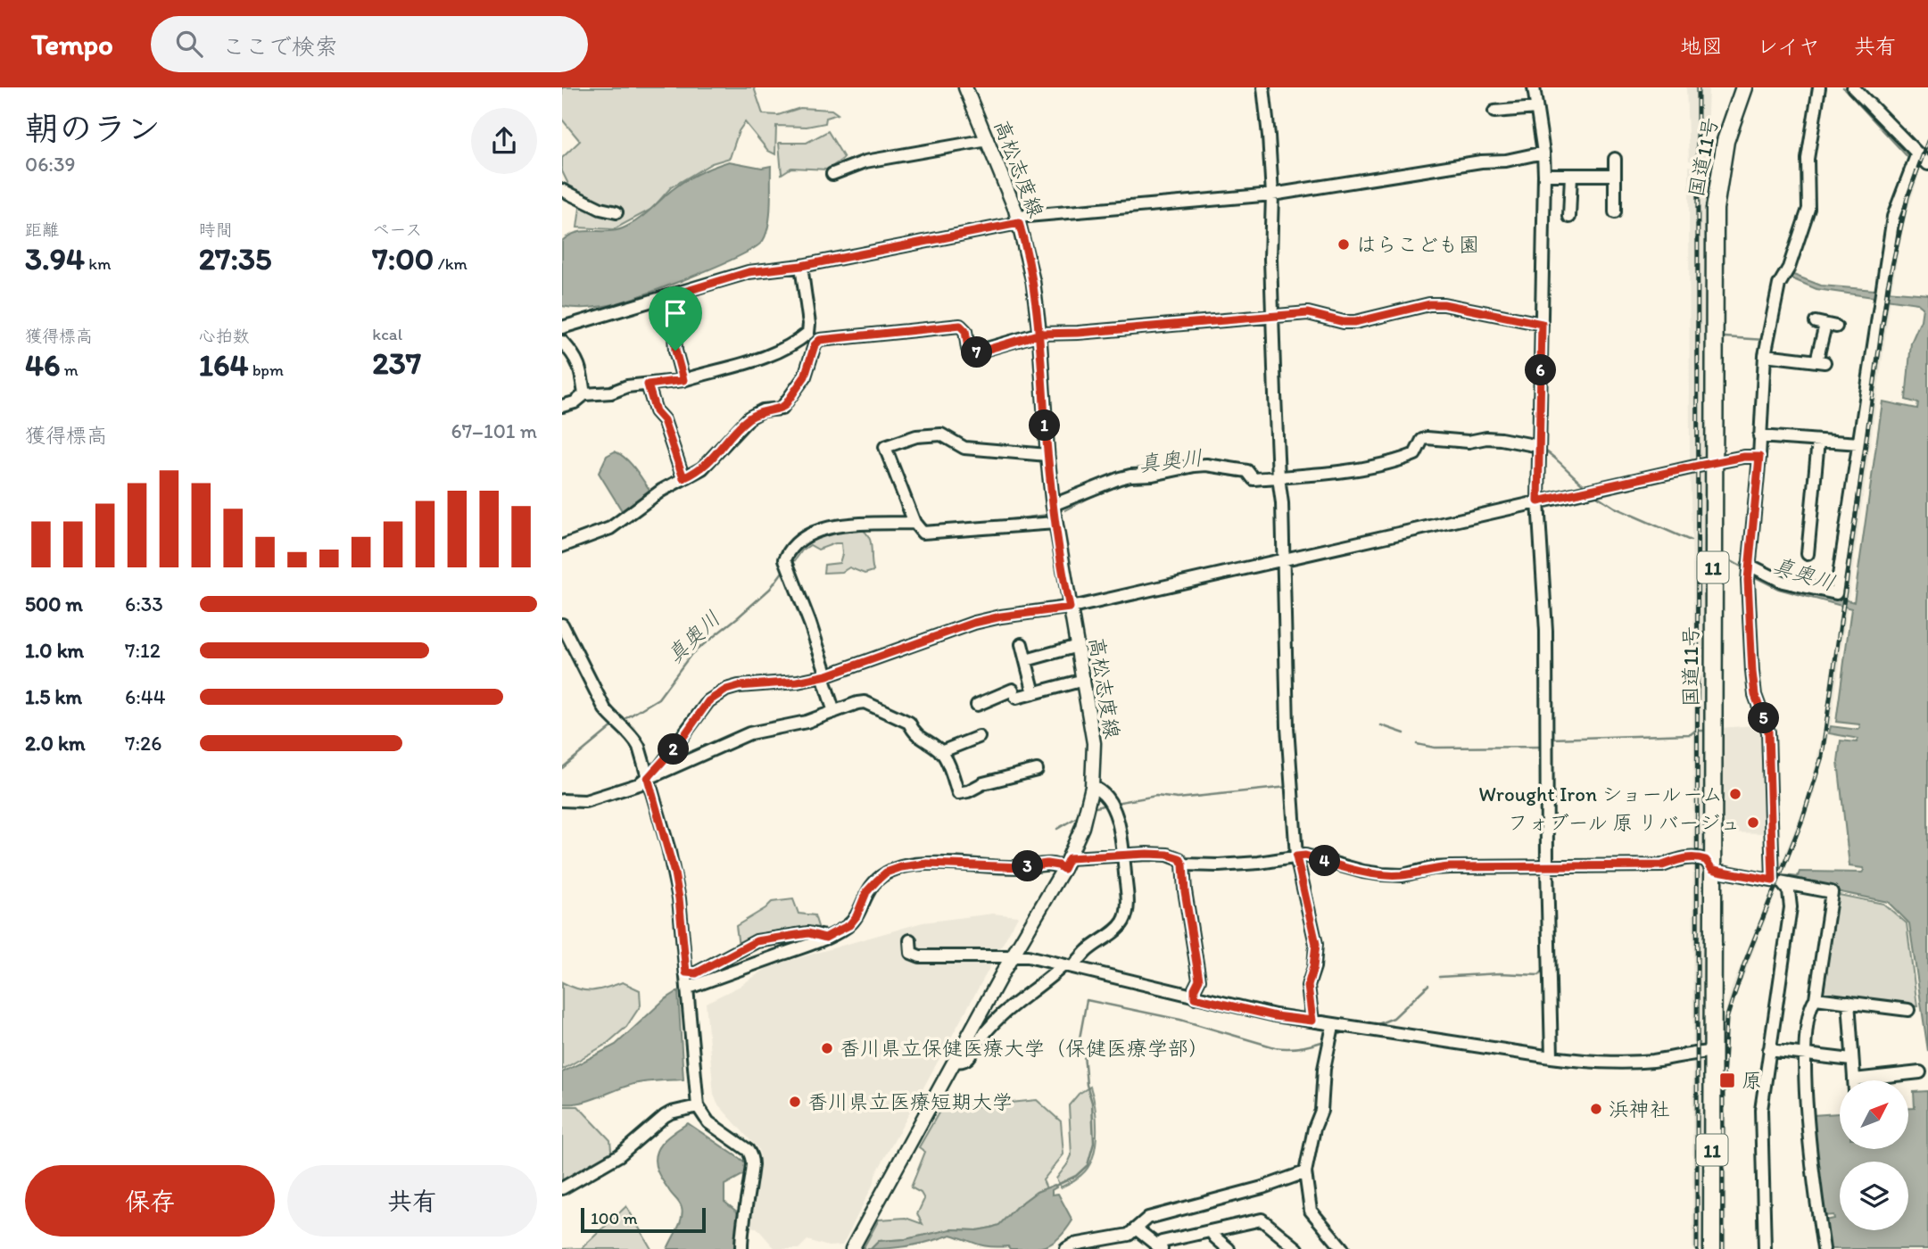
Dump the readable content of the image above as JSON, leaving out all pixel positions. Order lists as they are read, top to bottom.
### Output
{
  "streets": {
    "highway": ["国道11号", "11"],
    "main road": ["高松志度線"]
  },
  "water": ["真奥川"],
  "places": {
    "other": [
      "はらこども園",
      "Wrought Iron ショールーム",
      "フォブール 原 リバージュ",
      "香川県立保健医療大学（保健医療学部）",
      "香川県立医療短期大学",
      "浜神社"
    ],
    "transit": ["原"]
  },
  "scale_bar": "100 m",
  "north": "top right",
  "page": {
    "header": "Tempo",
    "search": "ここで検索",
    "nav": ["地図", "レイヤ", "共有"],
    "heading": ["朝のラン", "06:39"],
    "stats": [
      ["距離", "3.94 km"],
      ["時間", "27:35"],
      ["ペース", "7:00 /km"],
      ["獲得標高", "46 m"],
      ["心拍数", "164 bpm"],
      ["kcal", "237"]
    ],
    "pins": [
      "7",
      "6",
      "1",
      "5",
      "2",
      "4",
      "3"
    ],
    "chart": ["獲得標高", "67–101 m"],
    "list": [
      {
        "name": "500 m",
        "note": "6:33"
      },
      {
        "name": "1.0 km",
        "note": "7:12"
      },
      {
        "name": "1.5 km",
        "note": "6:44"
      },
      {
        "name": "2.0 km",
        "note": "7:26"
      }
    ],
    "buttons": ["保存", "共有"],
    "scale": "100 m"
  }
}
